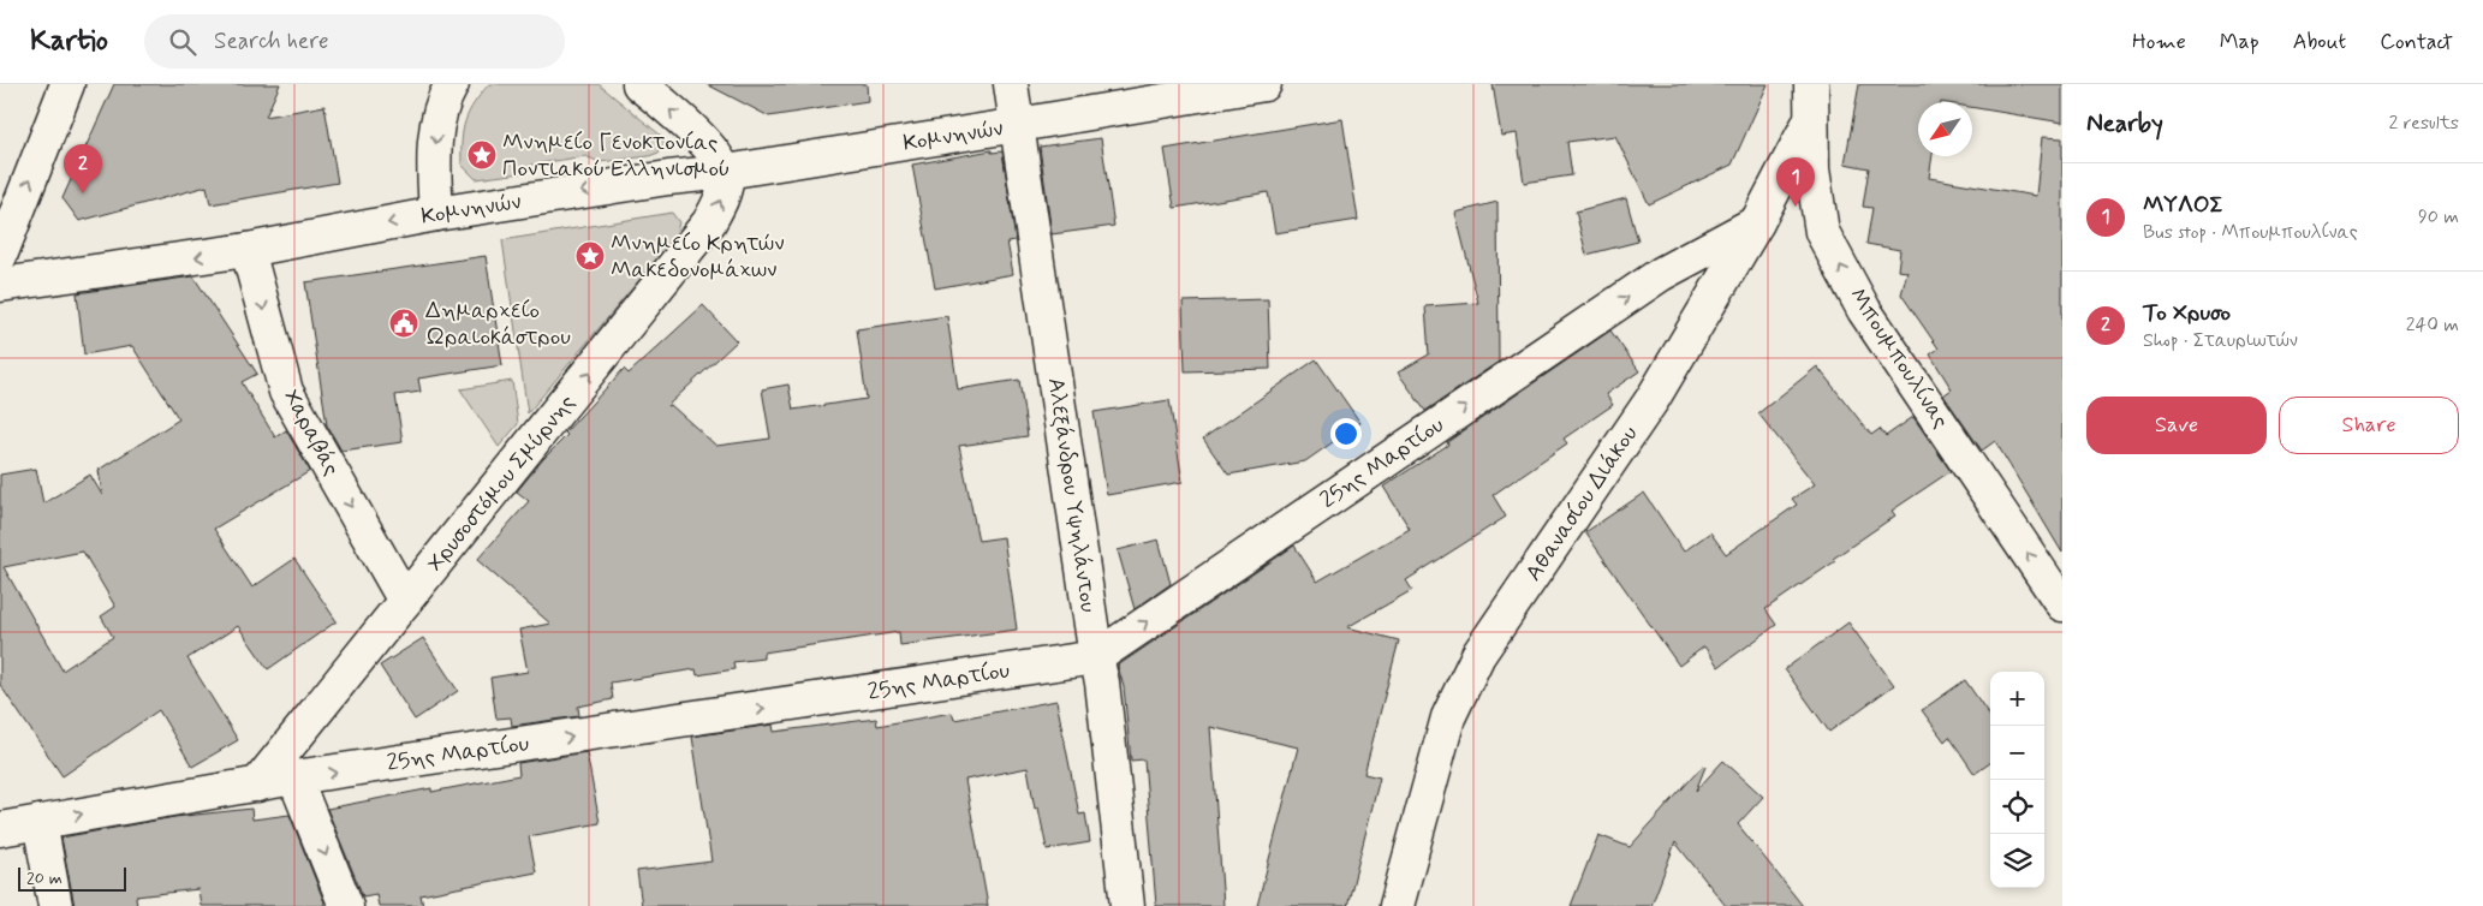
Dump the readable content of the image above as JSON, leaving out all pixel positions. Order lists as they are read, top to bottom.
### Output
{
  "streets": {
    "street": [
      "Κομνηνών",
      "Μπουμπουλίνας",
      "Χαραβάς",
      "25ης Μαρτίου",
      "Χρυσοστόμου Σμύρνης",
      "Αλεξάνδρου Υψηλάντου",
      "Αθανασίου Διάκου"
    ]
  },
  "crossings": [
    ["Κομνηνών", "Χαραβάς"],
    ["Κομνηνών", "Χρυσοστόμου Σμύρνης"],
    ["Κομνηνών", "Αλεξάνδρου Υψηλάντου"],
    ["Μπουμπουλίνας", "Αθανασίου Διάκου"],
    ["Χαραβάς", "Χρυσοστόμου Σμύρνης"],
    ["25ης Μαρτίου", "Χρυσοστόμου Σμύρνης"],
    ["25ης Μαρτίου", "Αλεξάνδρου Υψηλάντου"],
    ["25ης Μαρτίου", "Αθανασίου Διάκου"]
  ],
  "one_way": [
    "Κομνηνών",
    "Μπουμπουλίνας",
    "Χαραβάς",
    "25ης Μαρτίου",
    "Χρυσοστόμου Σμύρνης"
  ],
  "places": {
    "place": ["Μνημείο Γενοκτονίας Ποντιακού Ελληνισμού", "Μνημείο Κρητών Μακεδονομάχων"],
    "public building": ["Δημαρχείο Ωραιοκάστρου"]
  },
  "scale_bar": "20 m",
  "north": "bottom left",
  "page": {
    "header": "Kartio",
    "search": "Search here",
    "nav": [
      "Home",
      "Map",
      "About",
      "Contact"
    ],
    "heading": ["Nearby", "2 results"],
    "pins": ["2", "1"],
    "list": [
      {
        "mark": "1",
        "name": "ΜΥΛΟΣ",
        "note": "Bus stop · Μπουμπουλίνας",
        "value": "90 m"
      },
      {
        "mark": "2",
        "name": "Το Χρυσο",
        "note": "Shop · Σταυριωτών",
        "value": "240 m"
      }
    ],
    "buttons": ["Save", "Share"],
    "map_buttons": ["+", "−"],
    "scale": "20 m"
  }
}
